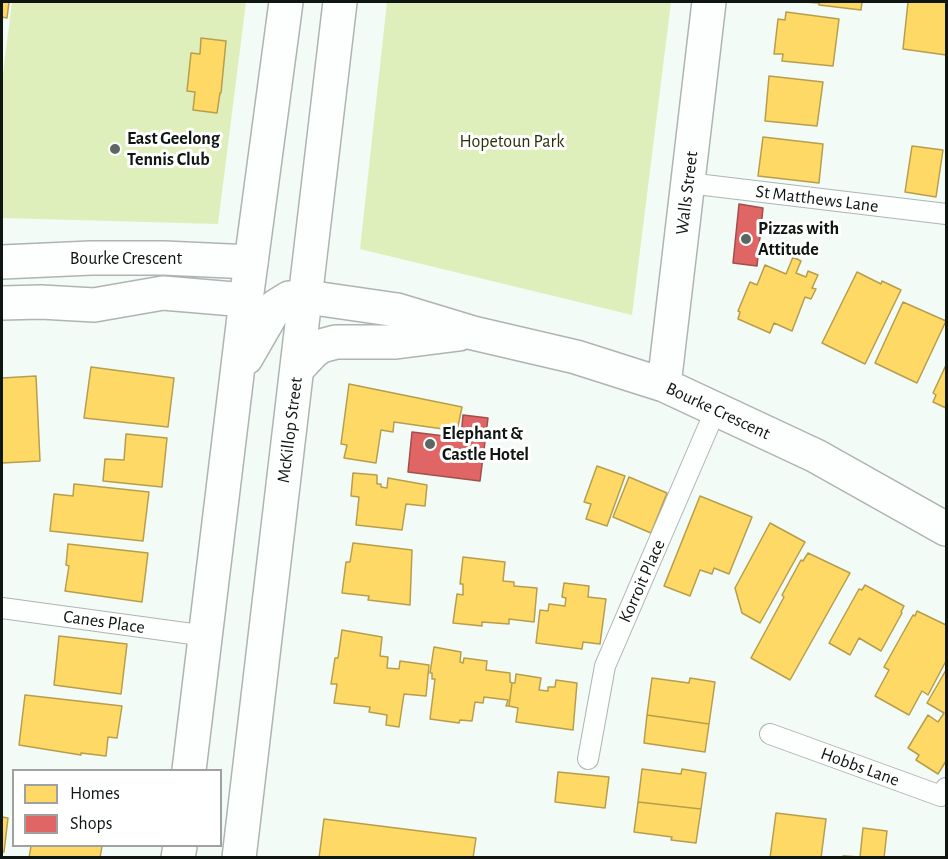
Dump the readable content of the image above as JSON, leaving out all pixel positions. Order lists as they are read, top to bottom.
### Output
{
  "streets": {
    "main road": ["Walls Street", "Bourke Crescent", "McKillop Street"],
    "lane": [
      "St Matthews Lane",
      "Korroit Place",
      "Canes Place",
      "Hobbs Lane"
    ]
  },
  "crossings": [
    ["Walls Street", "St Matthews Lane"],
    ["Walls Street", "Bourke Crescent"],
    ["Bourke Crescent", "McKillop Street"],
    ["Bourke Crescent", "Korroit Place"]
  ],
  "parks": ["Hopetoun Park"],
  "places": ["East Geelong Tennis Club", "Pizzas with Attitude", "Elephant & Castle Hotel"],
  "legend": ["Homes", "Shops"]
}
